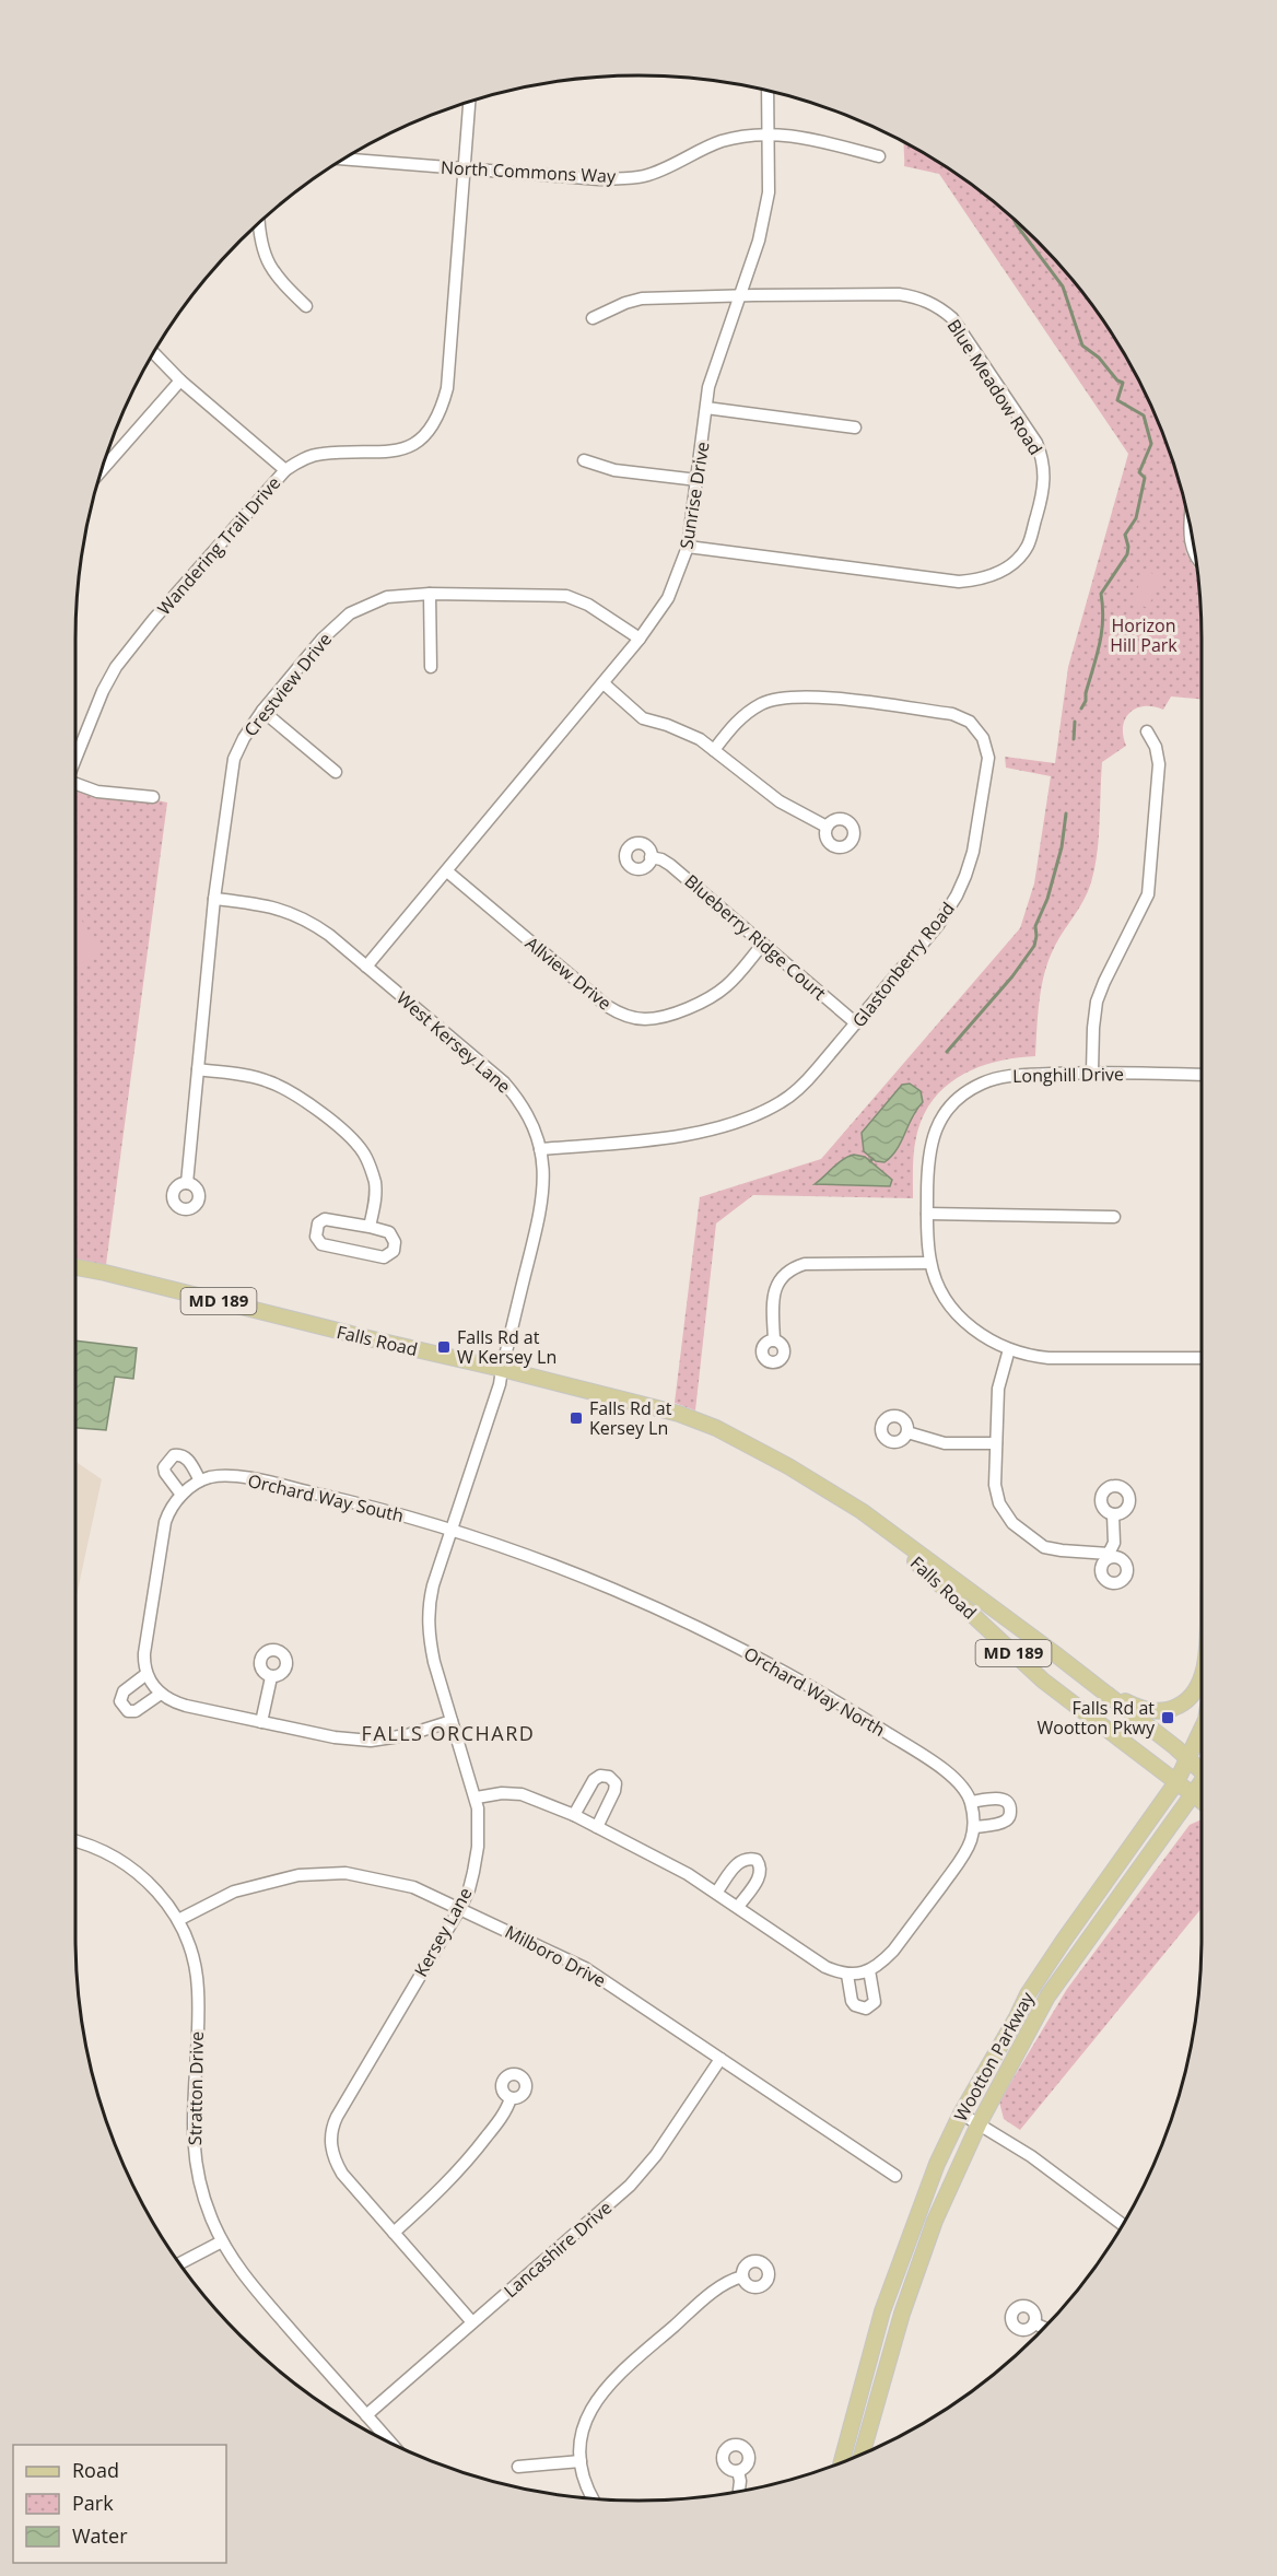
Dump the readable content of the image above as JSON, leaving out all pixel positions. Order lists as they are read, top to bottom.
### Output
{
  "streets": {
    "main road": ["MD 189", "Falls Road", "Wootton Parkway"],
    "street": [
      "North Commons Way",
      "Blue Meadow Road",
      "Sunrise Drive",
      "Wandering Trail Drive",
      "Crestview Drive",
      "Blueberry Ridge Court",
      "Glastonberry Road",
      "Allview Drive",
      "West Kersey Lane",
      "Longhill Drive",
      "Orchard Way South",
      "Orchard Way North",
      "Kersey Lane",
      "Milboro Drive",
      "Stratton Drive",
      "Lancashire Drive"
    ]
  },
  "crossings": [
    ["North Commons Way", "Sunrise Drive"],
    ["North Commons Way", "Wandering Trail Drive"],
    ["Blue Meadow Road", "Sunrise Drive"],
    ["Sunrise Drive", "Crestview Drive"],
    ["Sunrise Drive", "Allview Drive"],
    ["Sunrise Drive", "West Kersey Lane"],
    ["Crestview Drive", "West Kersey Lane"],
    ["Blueberry Ridge Court", "Glastonberry Road"],
    ["Blueberry Ridge Court", "Allview Drive"],
    ["Glastonberry Road", "West Kersey Lane"],
    ["West Kersey Lane", "Falls Road"],
    ["West Kersey Lane", "Kersey Lane"],
    ["Falls Road", "Kersey Lane"],
    ["Falls Road", "Wootton Parkway"],
    ["Orchard Way South", "Orchard Way North"],
    ["Orchard Way South", "Kersey Lane"],
    ["Orchard Way North", "Kersey Lane"],
    ["Kersey Lane", "Milboro Drive"],
    ["Kersey Lane", "Lancashire Drive"],
    ["Milboro Drive", "Stratton Drive"],
    ["Milboro Drive", "Lancashire Drive"],
    ["Stratton Drive", "Lancashire Drive"]
  ],
  "districts": ["FALLS ORCHARD"],
  "parks": ["Horizon Hill Park"],
  "places": {
    "transit": ["Falls Rd at W Kersey Ln", "Falls Rd at Kersey Ln", "Falls Rd at Wootton Pkwy"]
  },
  "legend": ["Road", "Park", "Water"]
}
